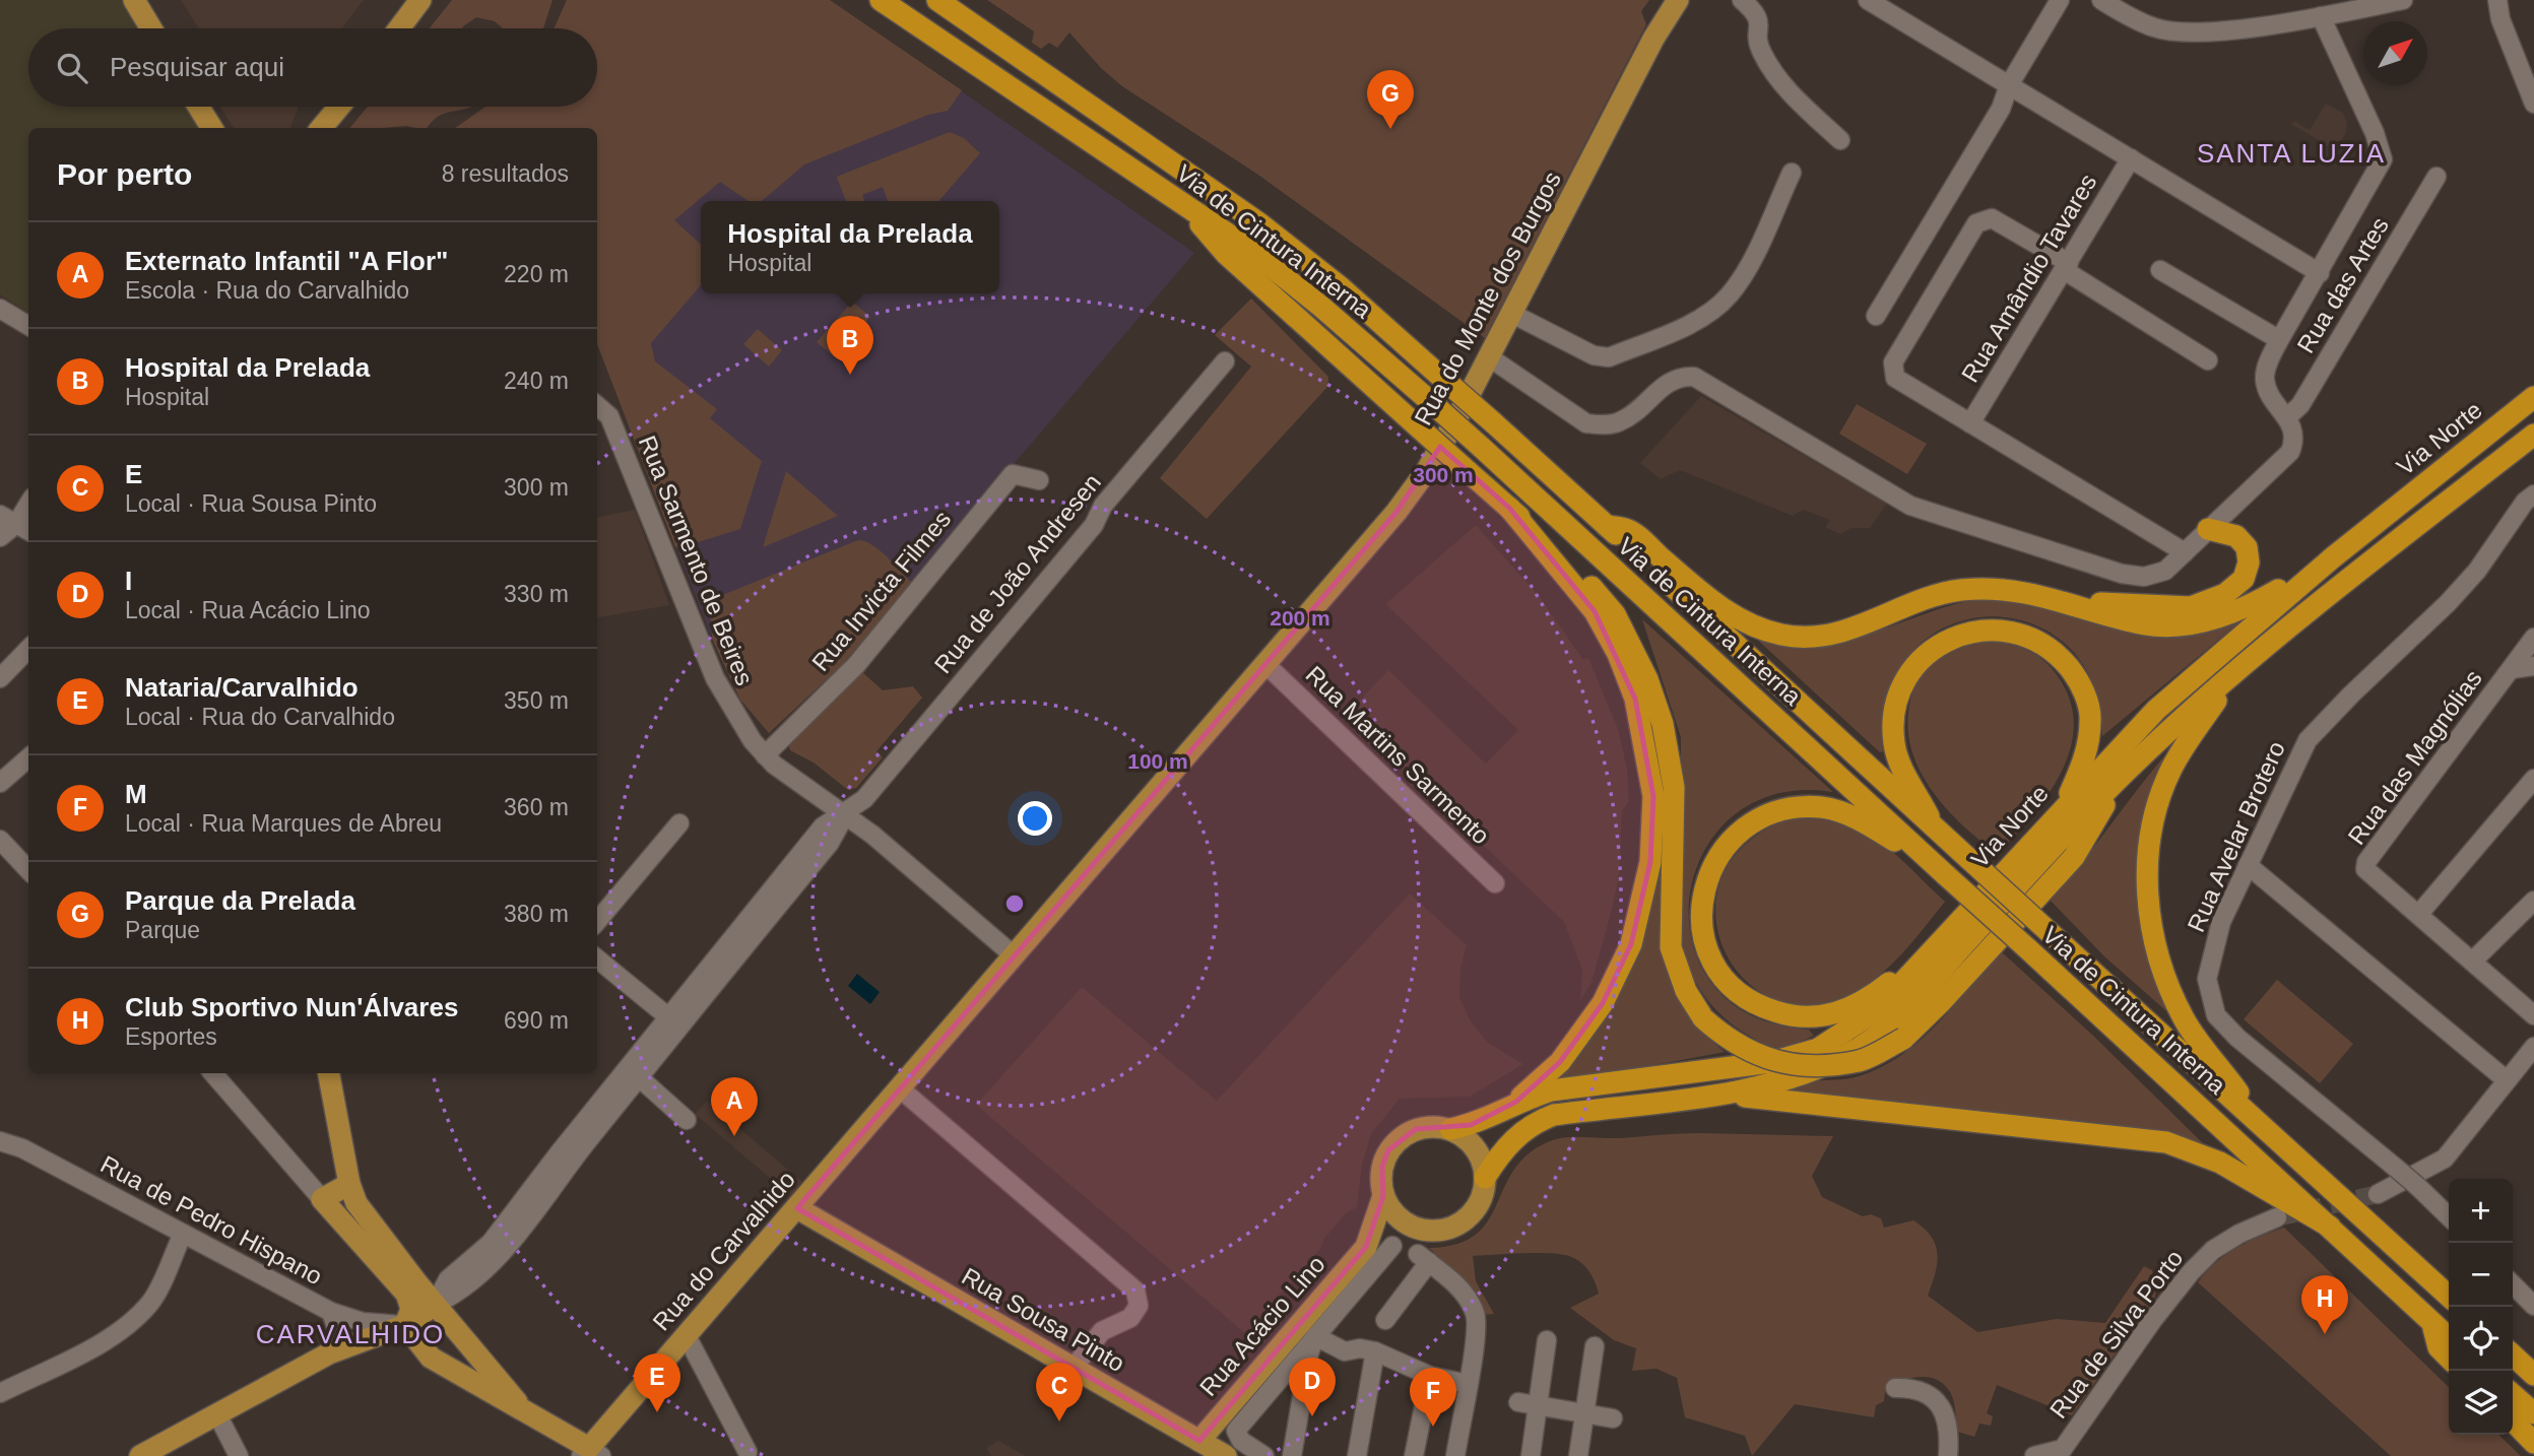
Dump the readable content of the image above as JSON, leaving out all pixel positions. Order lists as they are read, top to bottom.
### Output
{
  "streets": {
    "highway": ["Via de Cintura Interna", "Via Norte"],
    "main road": [
      "Rua do Monte dos Burgos",
      "Rua do Carvalhido",
      "Rua Sousa Pinto",
      "Rua Acácio Lino"
    ],
    "street": [
      "Rua Amândio Tavares",
      "Rua das Artes",
      "Rua Sarmento de Beires",
      "Rua de João Andresen",
      "Rua Invicta Filmes",
      "Rua Martins Sarmento",
      "Rua das Magnólias",
      "Rua Avelar Brotero",
      "Rua de Pedro Hispano",
      "Rua de Silva Porto"
    ]
  },
  "crossings": [
    ["Rua do Monte dos Burgos", "Rua Sarmento de Beires"],
    ["Rua do Monte dos Burgos", "Rua Martins Sarmento"],
    ["Rua do Monte dos Burgos", "Rua do Carvalhido"],
    ["Via Norte", "Rua Acácio Lino"],
    ["Rua Sarmento de Beires", "Rua de João Andresen"],
    ["Rua Sarmento de Beires", "Rua Invicta Filmes"],
    ["Rua do Carvalhido", "Rua Sousa Pinto"],
    ["Rua Sousa Pinto", "Rua Acácio Lino"]
  ],
  "districts": ["SANTA LUZIA", "CARVALHIDO"],
  "north": "top right",
  "page": {
    "search": "Pesquisar aqui",
    "pins": [
      "G",
      "B",
      "A",
      "H",
      "E",
      "D",
      "C",
      "F"
    ],
    "heading": ["Por perto", "8 resultados"],
    "popup": ["Hospital da Prelada", "Hospital"],
    "list": [
      {
        "mark": "A",
        "name": "Externato Infantil \"A Flor\"",
        "note": "Escola · Rua do Carvalhido",
        "value": "220 m"
      },
      {
        "mark": "B",
        "name": "Hospital da Prelada",
        "note": "Hospital",
        "value": "240 m"
      },
      {
        "mark": "C",
        "name": "E",
        "note": "Local · Rua Sousa Pinto",
        "value": "300 m"
      },
      {
        "mark": "D",
        "name": "I",
        "note": "Local · Rua Acácio Lino",
        "value": "330 m"
      },
      {
        "mark": "E",
        "name": "Nataria/Carvalhido",
        "note": "Local · Rua do Carvalhido",
        "value": "350 m"
      },
      {
        "mark": "F",
        "name": "M",
        "note": "Local · Rua Marques de Abreu",
        "value": "360 m"
      },
      {
        "mark": "G",
        "name": "Parque da Prelada",
        "note": "Parque",
        "value": "380 m"
      },
      {
        "mark": "H",
        "name": "Club Sportivo Nun'Álvares",
        "note": "Esportes",
        "value": "690 m"
      }
    ],
    "map_buttons": ["+", "−"]
  },
  "rings": ["300 m", "200 m", "100 m"]
}
